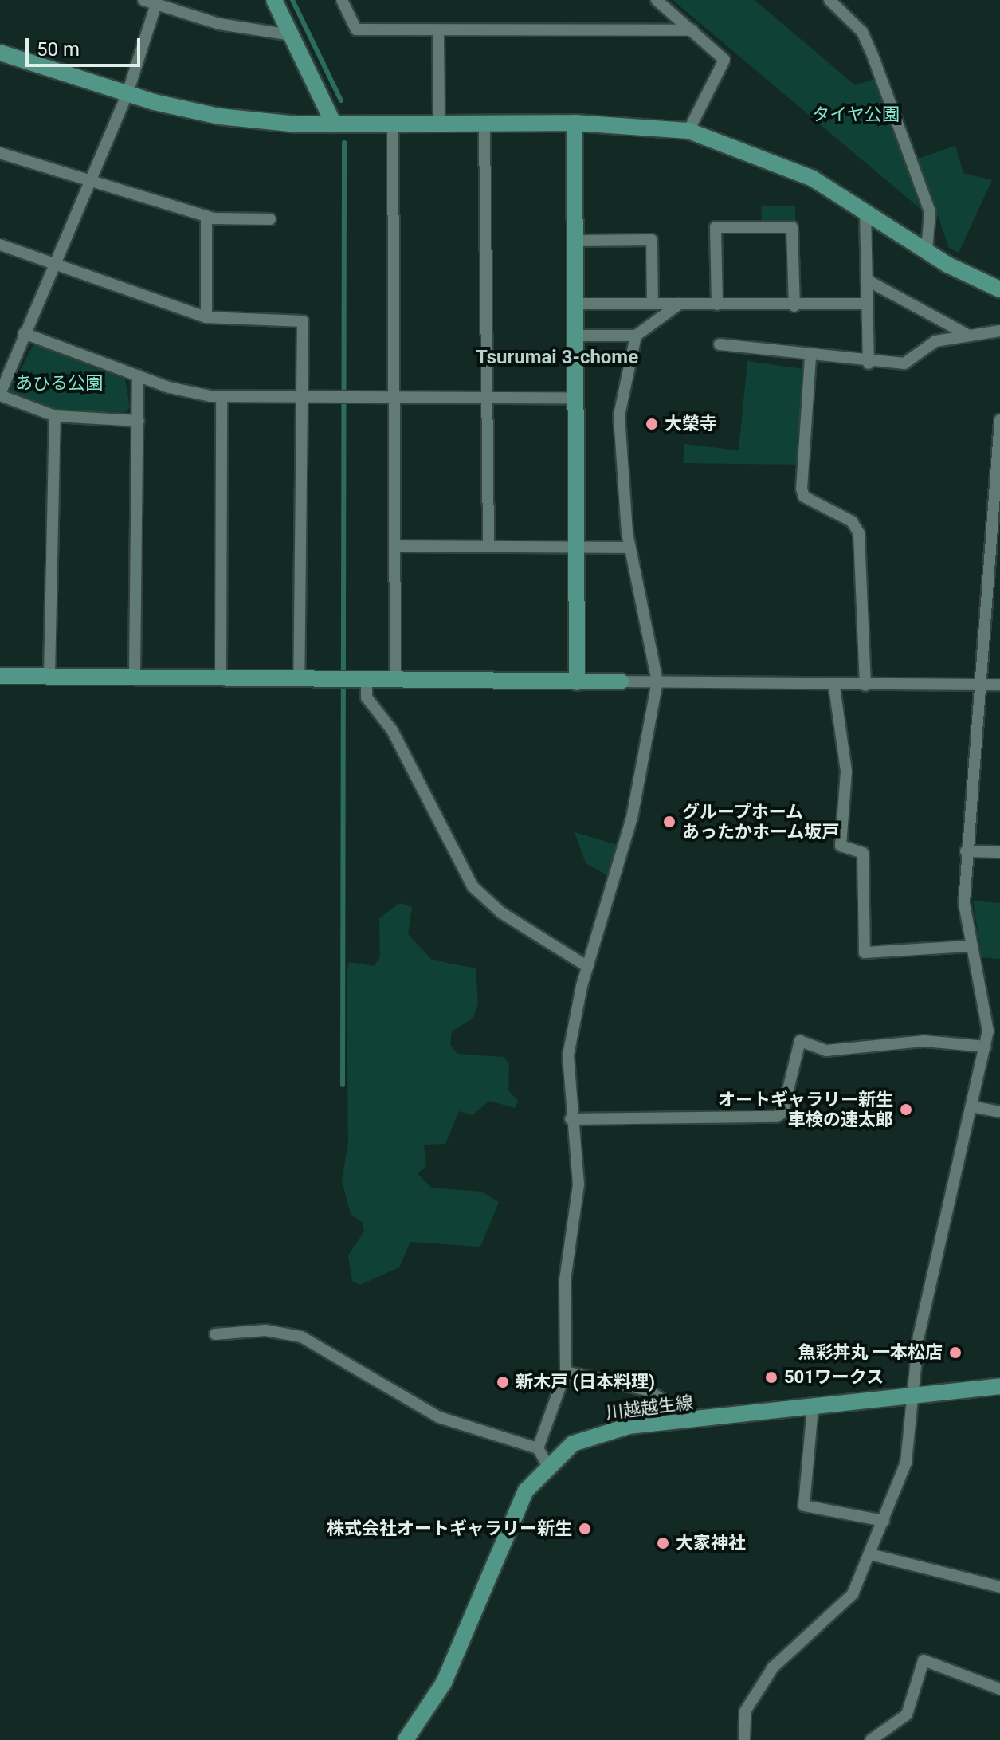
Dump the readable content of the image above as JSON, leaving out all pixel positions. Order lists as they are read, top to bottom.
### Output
{
  "streets": {
    "street": ["川越越生線"]
  },
  "districts": ["Tsurumai 3-chome"],
  "parks": ["タイヤ公園", "あひる公園"],
  "places": [
    "大榮寺",
    "グループホーム あったかホーム坂戸",
    "オートギャラリー新生 車検の速太郎",
    "魚彩丼丸 一本松店",
    "501ワークス",
    "新木戸 (日本料理)",
    "株式会社オートギャラリー新生",
    "大家神社"
  ],
  "scale_bar": "50 m"
}
